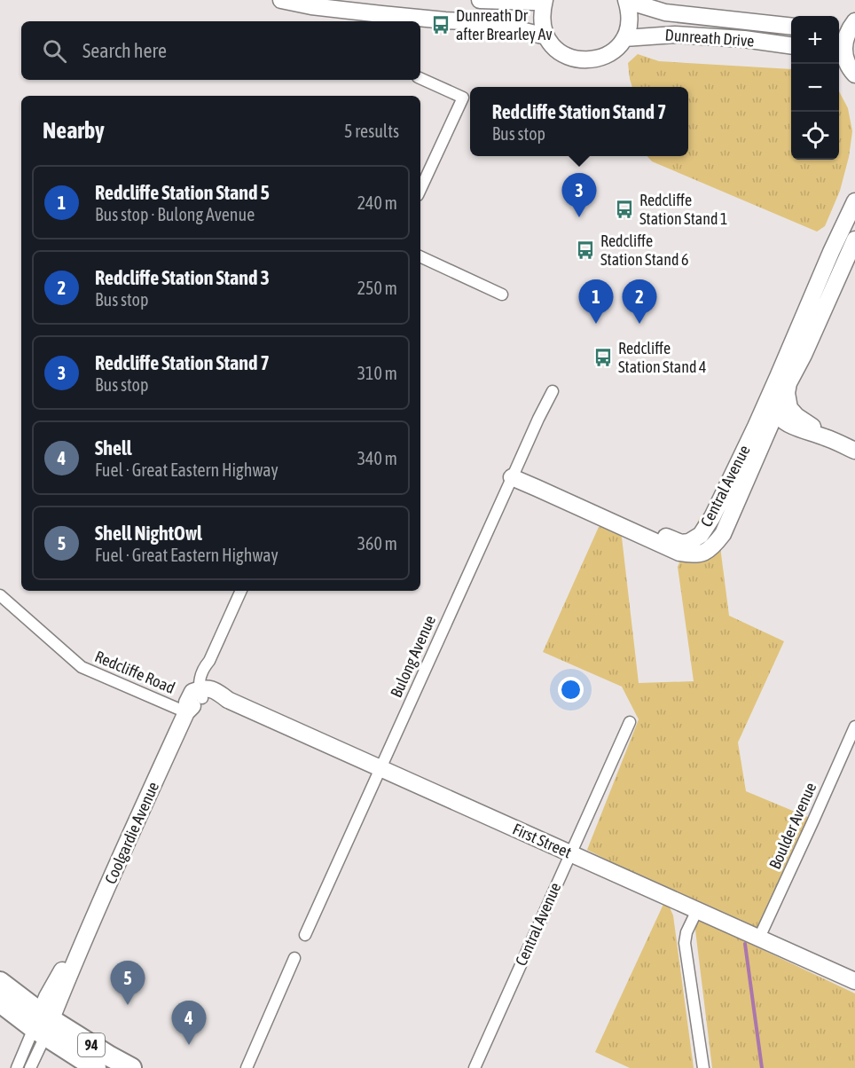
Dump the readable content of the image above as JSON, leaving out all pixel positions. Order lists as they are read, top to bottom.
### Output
{
  "streets": {
    "highway": ["94"],
    "street": [
      "Dunreath Drive",
      "Central Avenue",
      "Bulong Avenue",
      "Redcliffe Road",
      "Boulder Avenue",
      "Coolgardie Avenue",
      "First Street"
    ]
  },
  "crossings": [
    ["Central Avenue", "Bulong Avenue"],
    ["Central Avenue", "First Street"],
    ["Bulong Avenue", "First Street"],
    ["Redcliffe Road", "Coolgardie Avenue"],
    ["Boulder Avenue", "First Street"],
    ["Coolgardie Avenue", "First Street"],
    ["Coolgardie Avenue", "94"]
  ],
  "places": {
    "bus stop": [
      "Dunreath Dr after Brearley Av",
      "Redcliffe Station Stand 1",
      "Redcliffe Station Stand 6",
      "Redcliffe Station Stand 4"
    ]
  },
  "page": {
    "map_buttons": ["+", "−"],
    "search": "Search here",
    "popup": ["Redcliffe Station Stand 7", "Bus stop"],
    "heading": ["Nearby", "5 results"],
    "list": [
      {
        "mark": "1",
        "name": "Redcliffe Station Stand 5",
        "note": "Bus stop · Bulong Avenue",
        "value": "240 m"
      },
      {
        "mark": "2",
        "name": "Redcliffe Station Stand 3",
        "note": "Bus stop",
        "value": "250 m"
      },
      {
        "mark": "3",
        "name": "Redcliffe Station Stand 7",
        "note": "Bus stop",
        "value": "310 m"
      },
      {
        "mark": "4",
        "name": "Shell",
        "note": "Fuel · Great Eastern Highway",
        "value": "340 m"
      },
      {
        "mark": "5",
        "name": "Shell NightOwl",
        "note": "Fuel · Great Eastern Highway",
        "value": "360 m"
      }
    ],
    "pins": [
      "3",
      "1",
      "2",
      "5",
      "4"
    ]
  }
}
